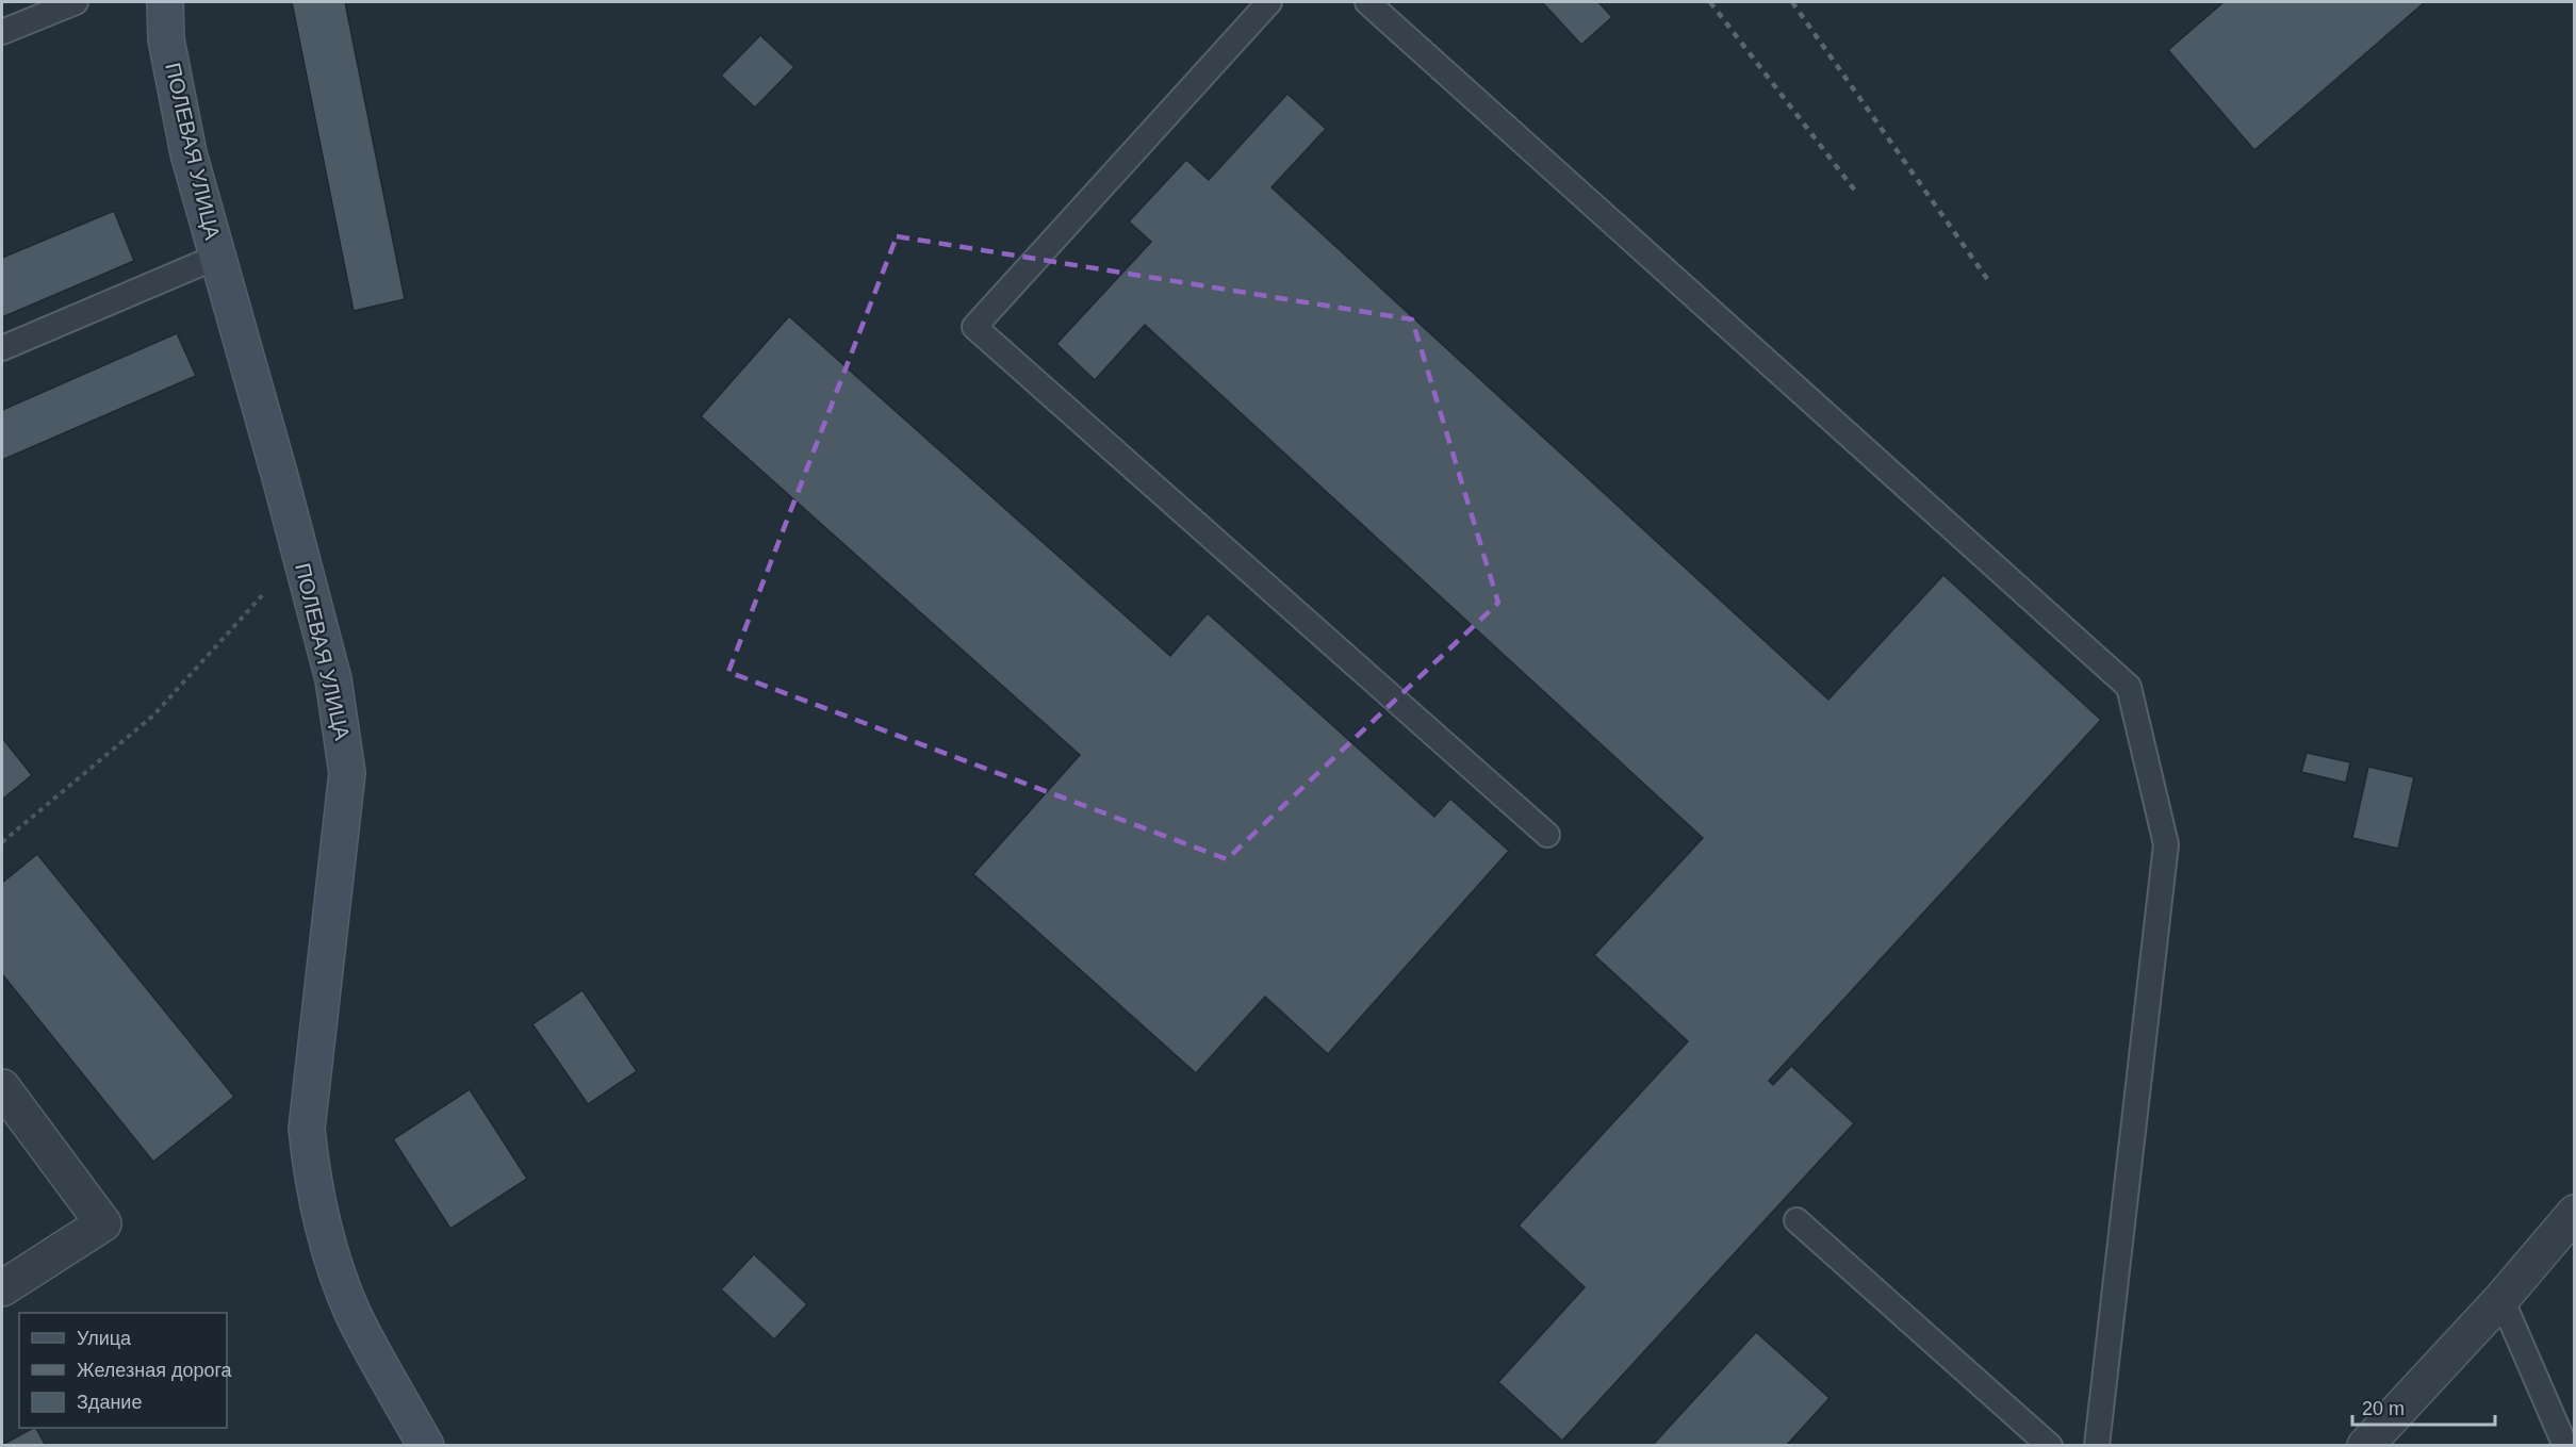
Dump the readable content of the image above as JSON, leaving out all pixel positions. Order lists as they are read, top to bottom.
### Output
{
  "streets": {
    "main road": ["ПОЛЕВАЯ УЛИЦА"]
  },
  "legend": ["Улица", "Железная дорога", "Здание"],
  "scale_bar": "20 m"
}
